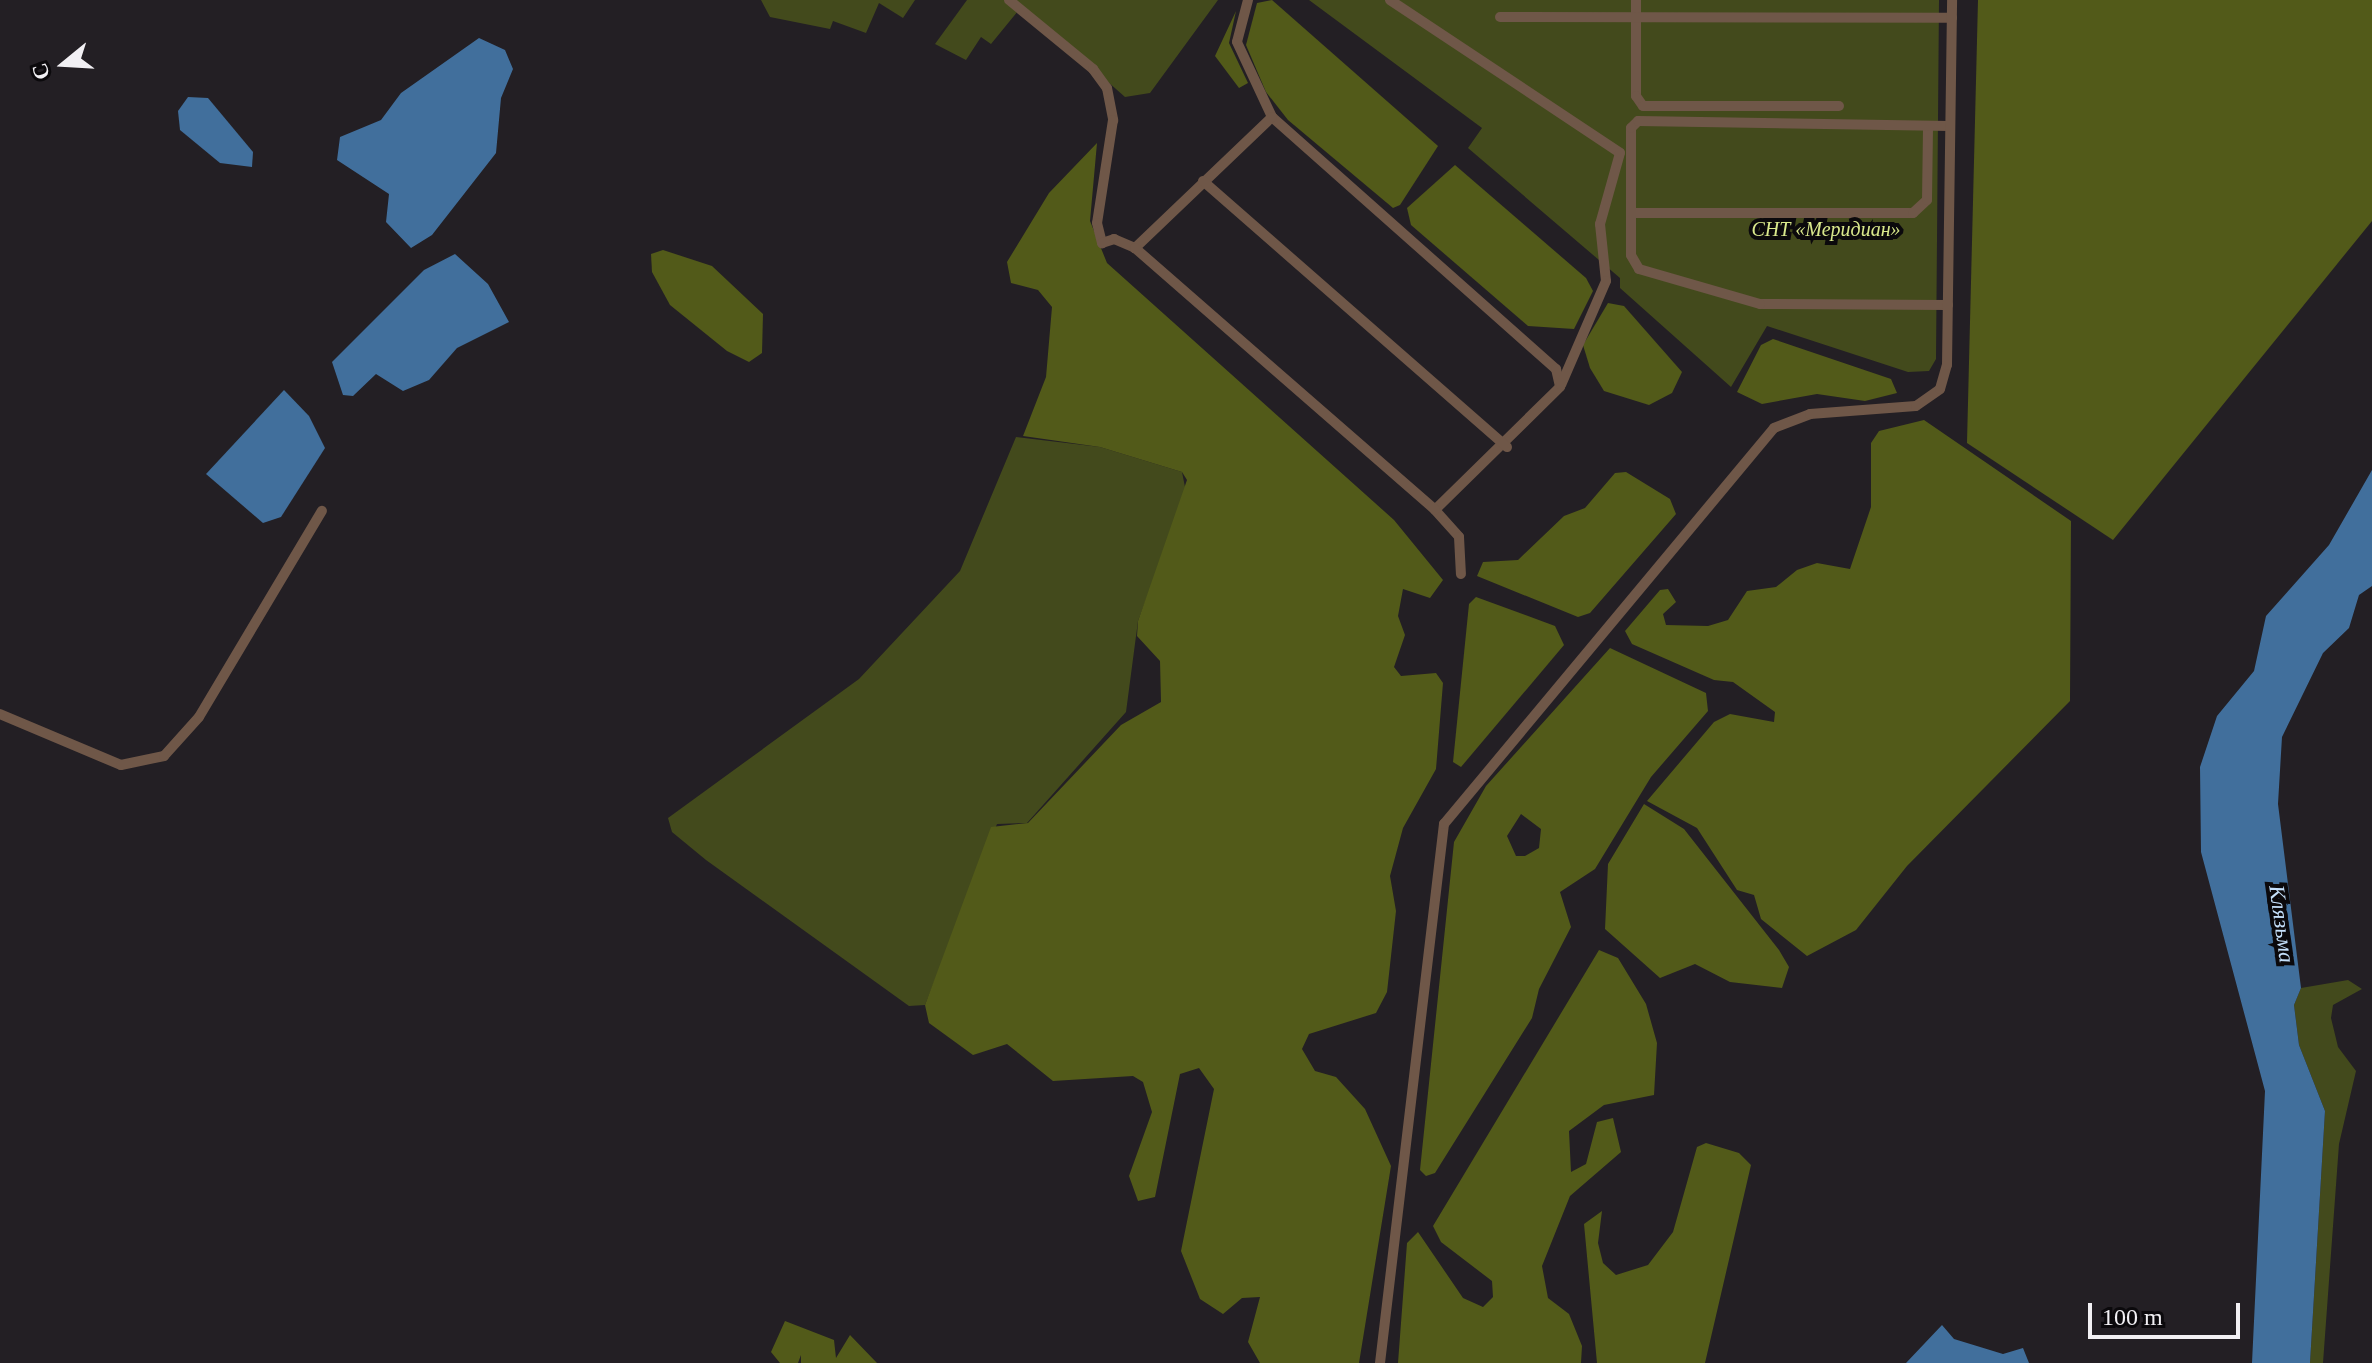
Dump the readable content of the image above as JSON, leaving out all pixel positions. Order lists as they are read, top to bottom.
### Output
{
  "water": ["Клязьма"],
  "parks": ["СНТ «Меридиан»"],
  "scale_bar": "100 m",
  "north": "left"
}
